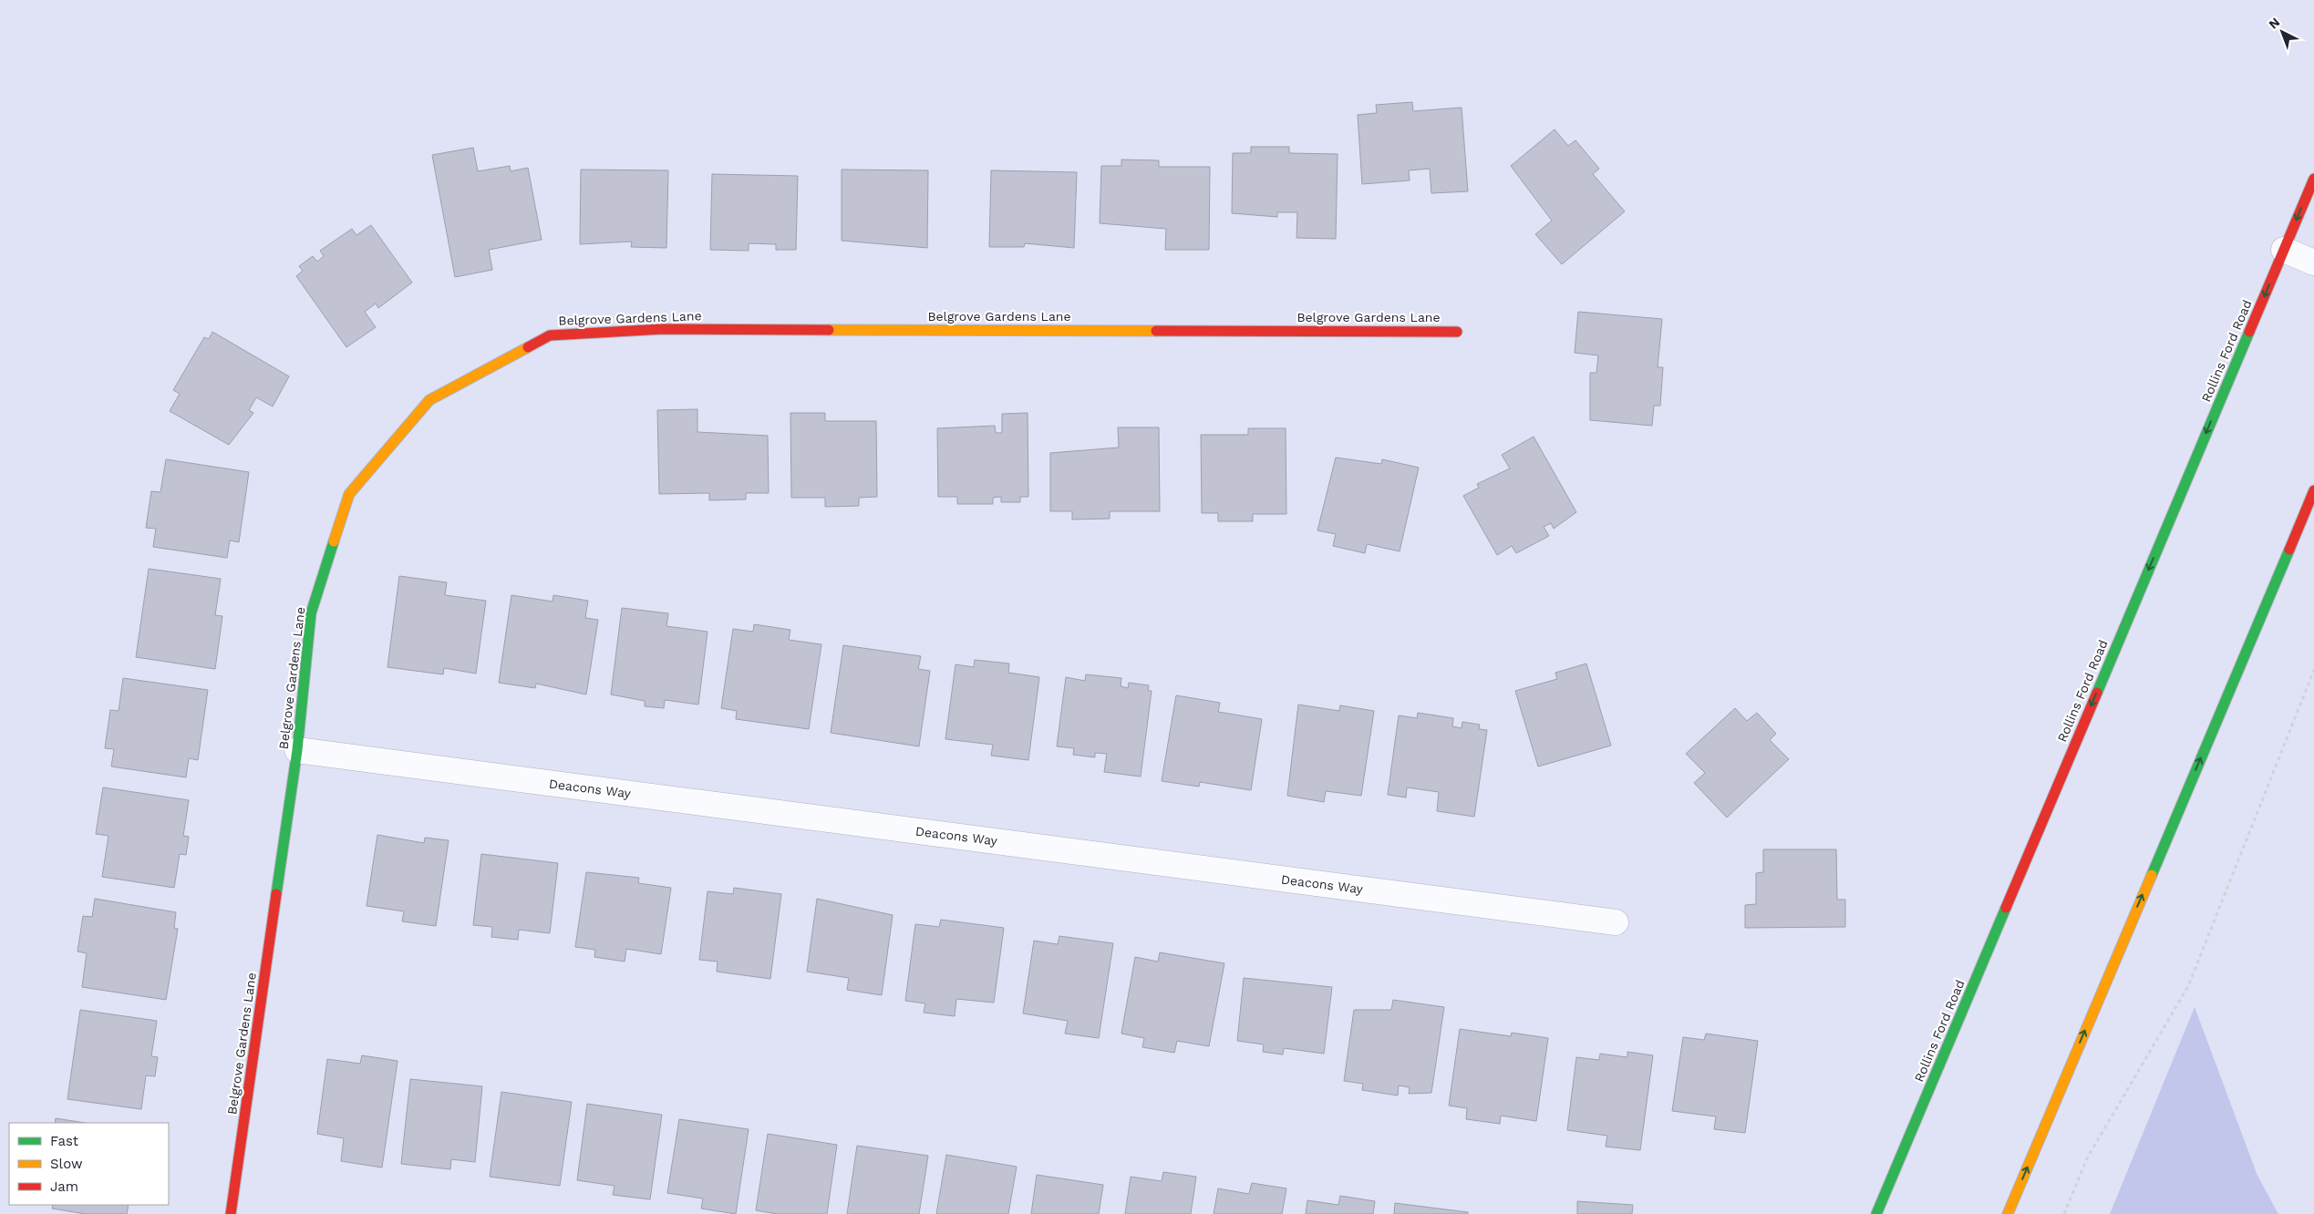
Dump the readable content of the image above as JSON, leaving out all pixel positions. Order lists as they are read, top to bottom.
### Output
{
  "streets": {
    "main road": ["Belgrove Gardens Lane", "Rollins Ford Road"],
    "street": ["Deacons Way"]
  },
  "crossings": [
    ["Belgrove Gardens Lane", "Deacons Way"]
  ],
  "one_way": ["Rollins Ford Road"],
  "legend": ["Fast", "Slow", "Jam"],
  "north": "top left"
}
